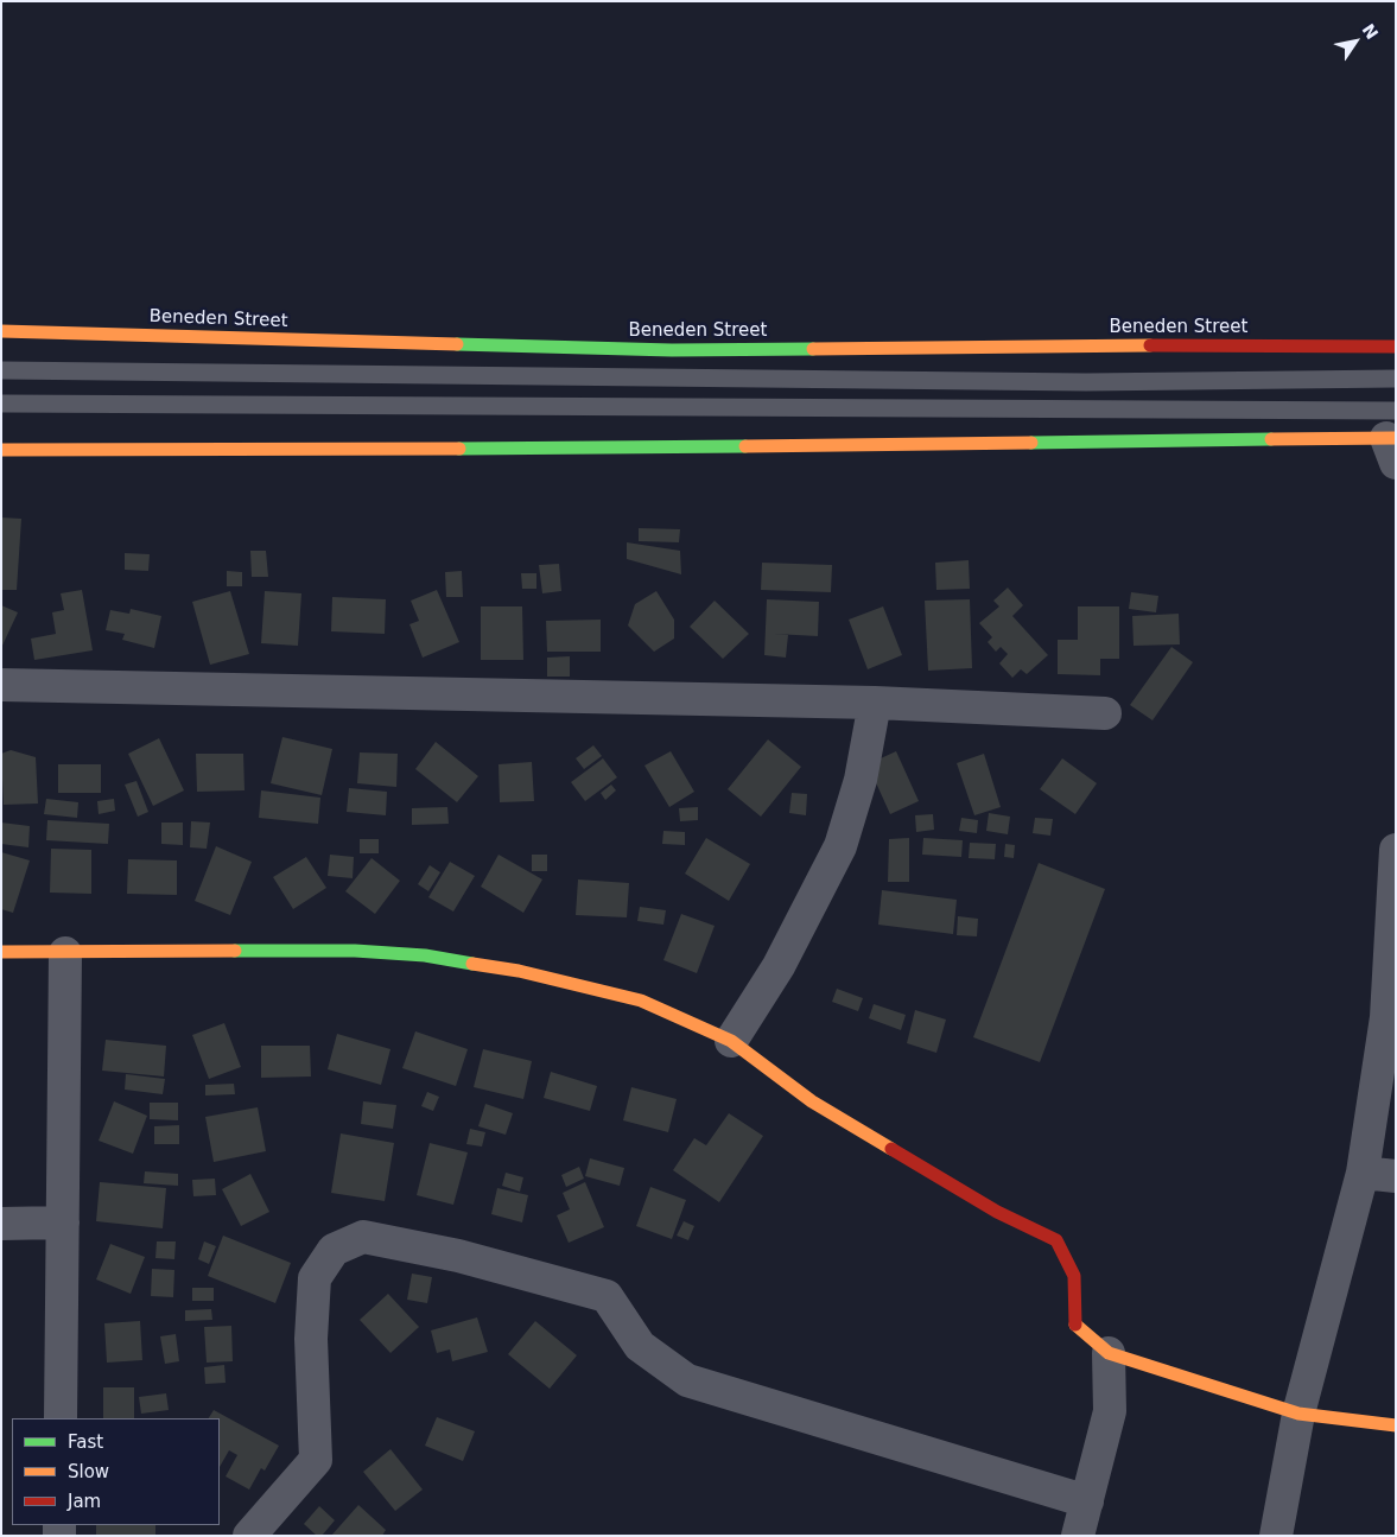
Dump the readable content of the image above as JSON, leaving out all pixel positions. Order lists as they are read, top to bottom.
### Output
{
  "streets": {
    "main road": ["Beneden Street"]
  },
  "legend": ["Fast", "Slow", "Jam"],
  "north": "top right"
}
